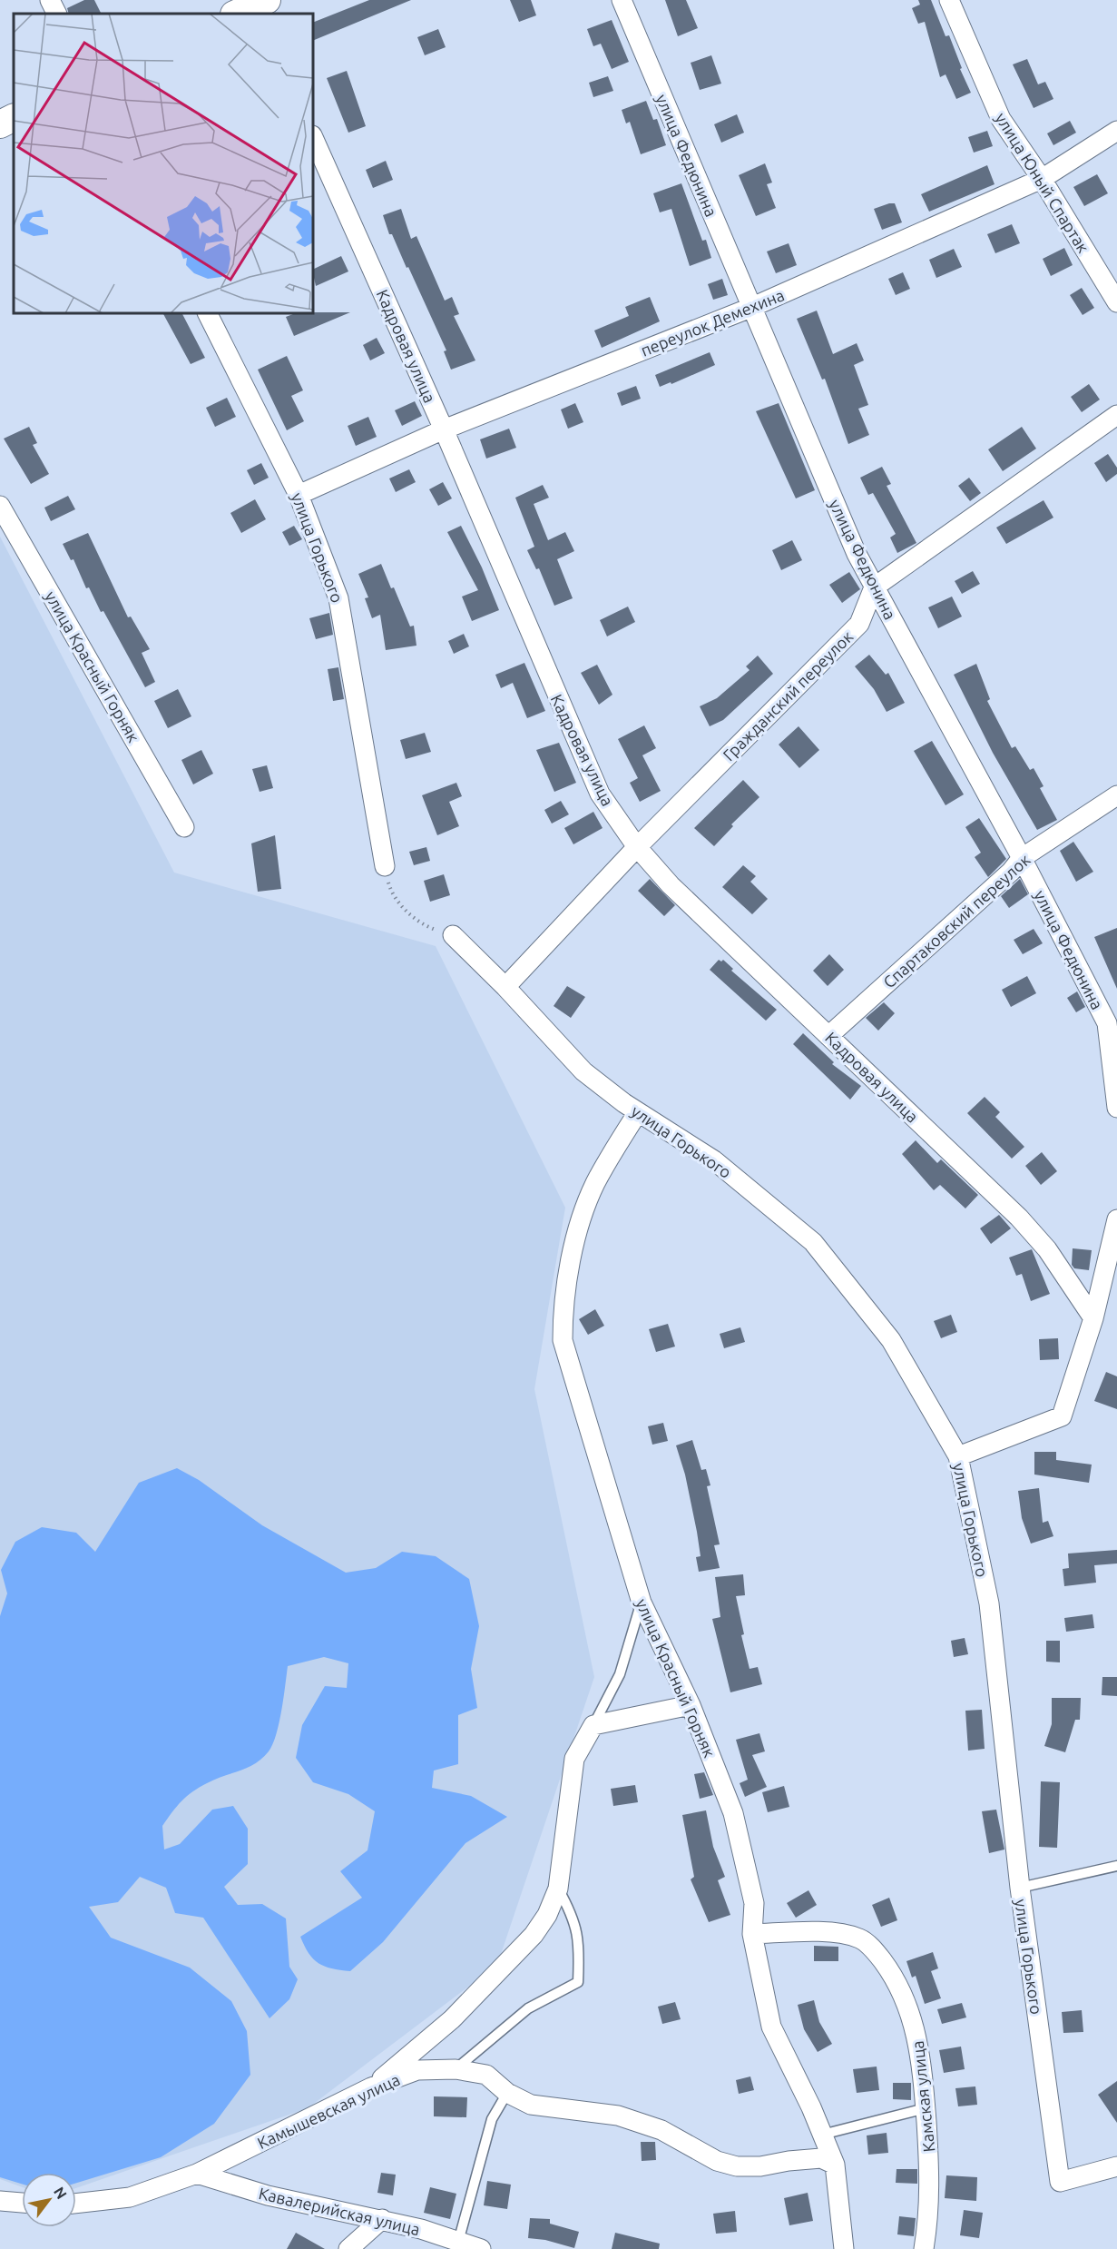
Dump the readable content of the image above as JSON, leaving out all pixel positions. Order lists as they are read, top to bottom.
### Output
{
  "streets": {
    "street": [
      "улица Федюнина",
      "улица Юный Спартак",
      "переулок Демехина",
      "Кадровая улица",
      "улица Горького",
      "улица Красный Горняк",
      "Гражданский переулок",
      "Спартаковский переулок",
      "Камская улица",
      "Камышевская улица",
      "Кавалерийская улица"
    ]
  },
  "crossings": [
    ["улица Федюнина", "переулок Демехина"],
    ["улица Федюнина", "Гражданский переулок"],
    ["улица Федюнина", "Спартаковский переулок"],
    ["улица Юный Спартак", "переулок Демехина"],
    ["переулок Демехина", "Кадровая улица"],
    ["переулок Демехина", "улица Горького"],
    ["Кадровая улица", "Гражданский переулок"],
    ["Кадровая улица", "Спартаковский переулок"],
    ["улица Горького", "улица Красный Горняк"],
    ["улица Горького", "Гражданский переулок"],
    ["улица Красный Горняк", "Камская улица"],
    ["улица Красный Горняк", "Камышевская улица"],
    ["Камышевская улица", "Кавалерийская улица"]
  ],
  "north": "top right"
}
